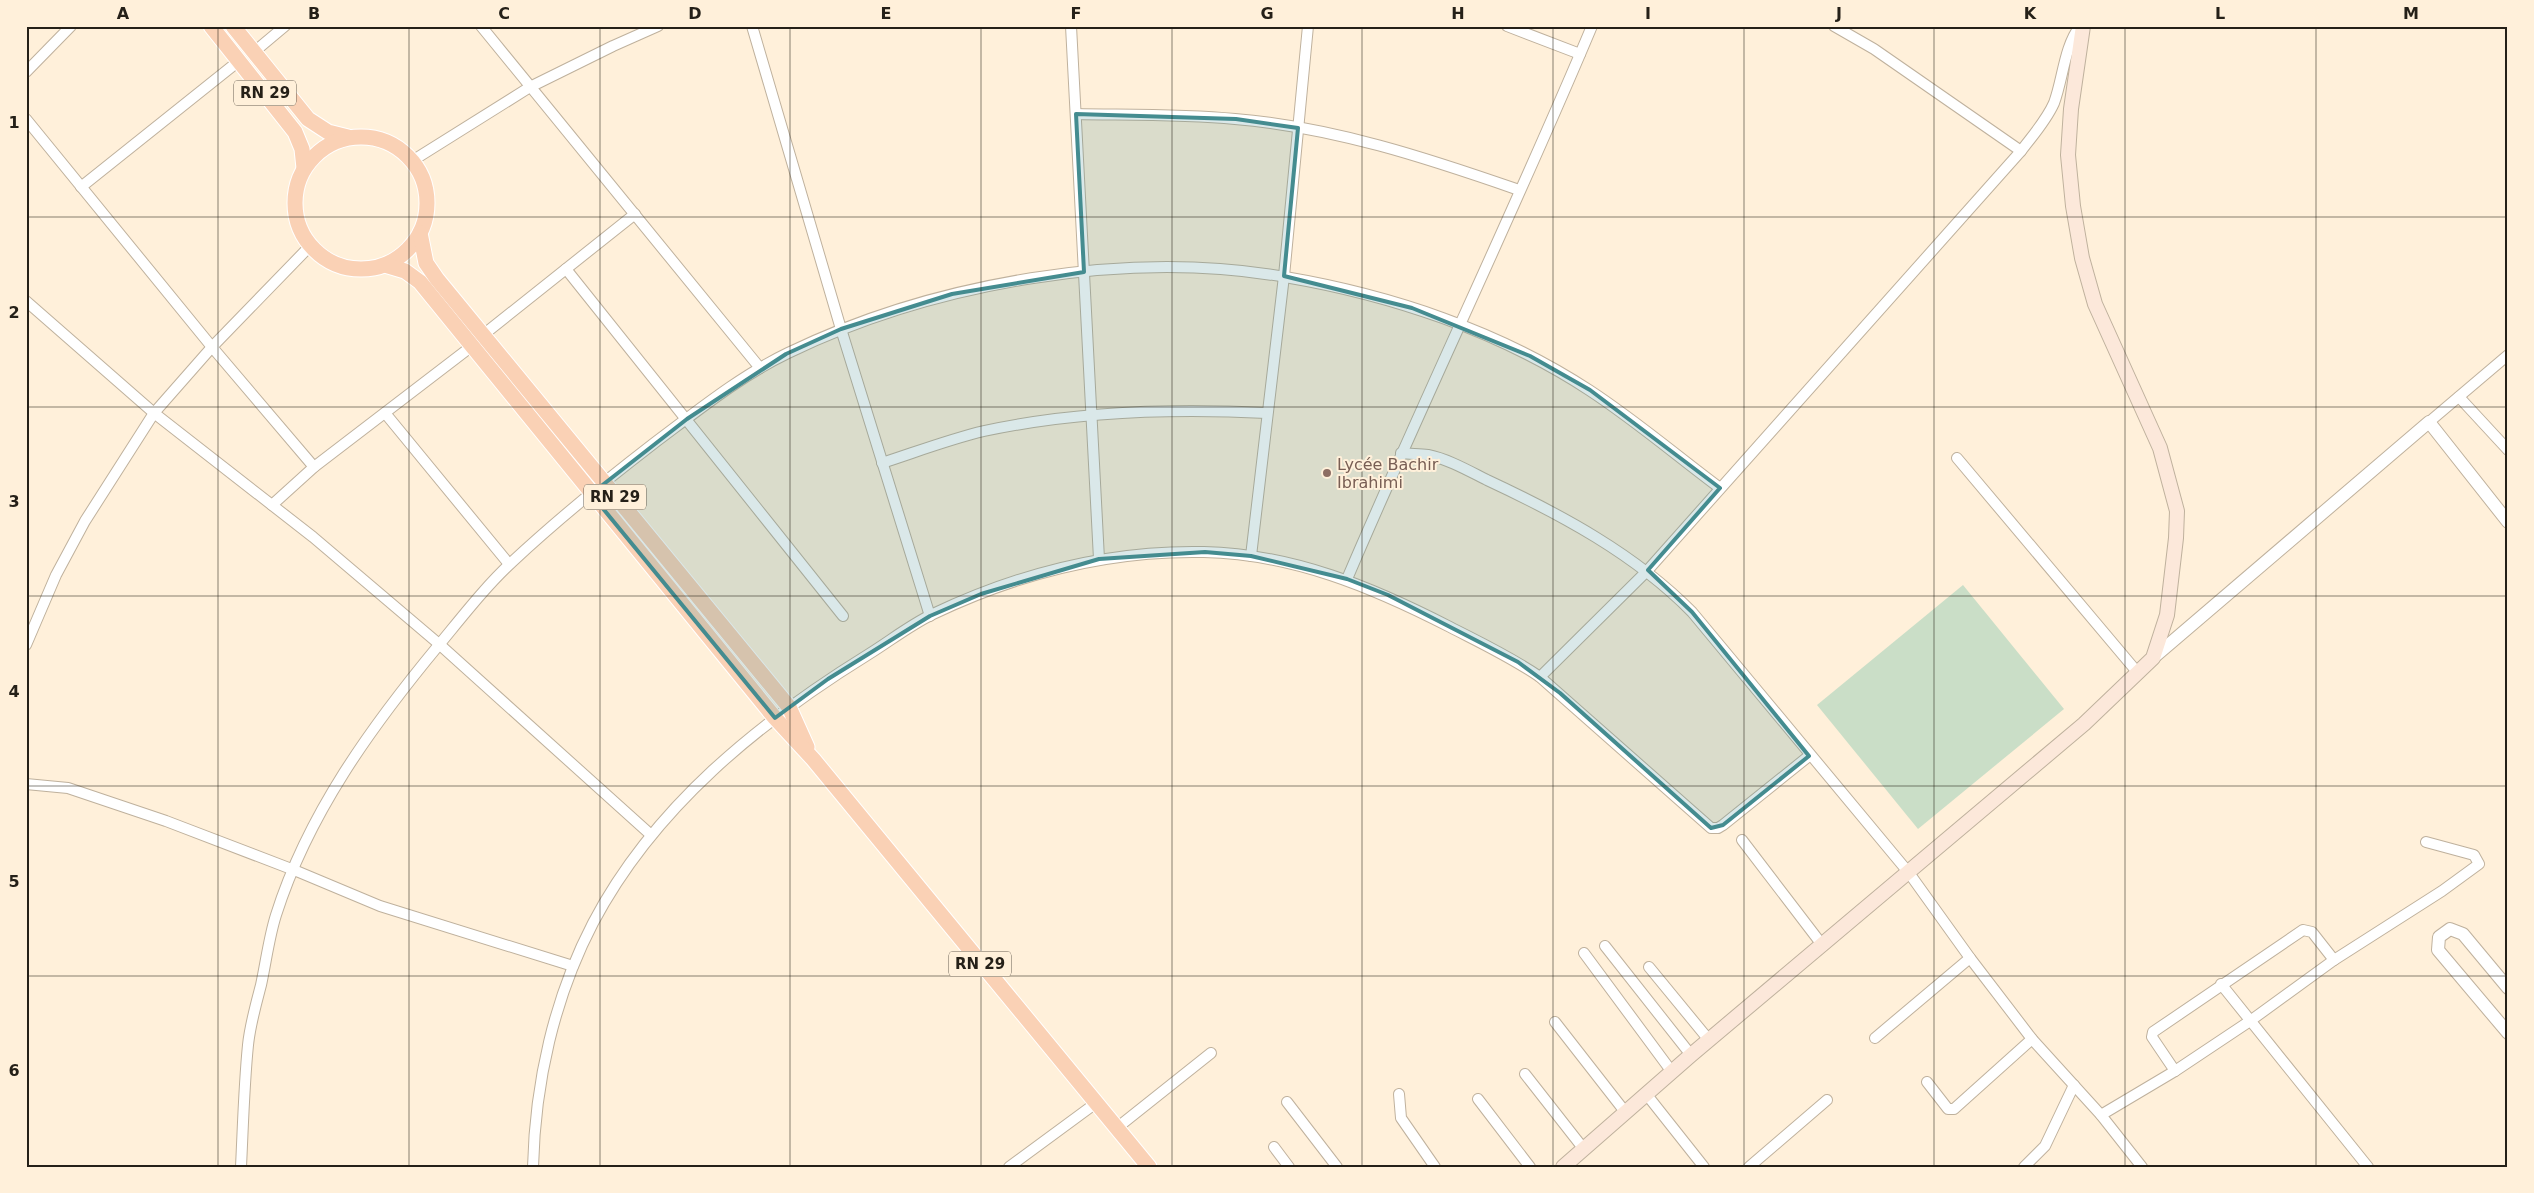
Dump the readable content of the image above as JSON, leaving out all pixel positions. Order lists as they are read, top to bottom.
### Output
{
  "streets": {
    "main road": ["RN 29"]
  },
  "places": ["Lycée Bachir Ibrahimi"],
  "grid": {
    "columns": [
      "A",
      "B",
      "C",
      "D",
      "E",
      "F",
      "G",
      "H",
      "I",
      "J",
      "K",
      "L",
      "M"
    ],
    "rows": [
      "1",
      "2",
      "3",
      "4",
      "5",
      "6"
    ]
  }
}
